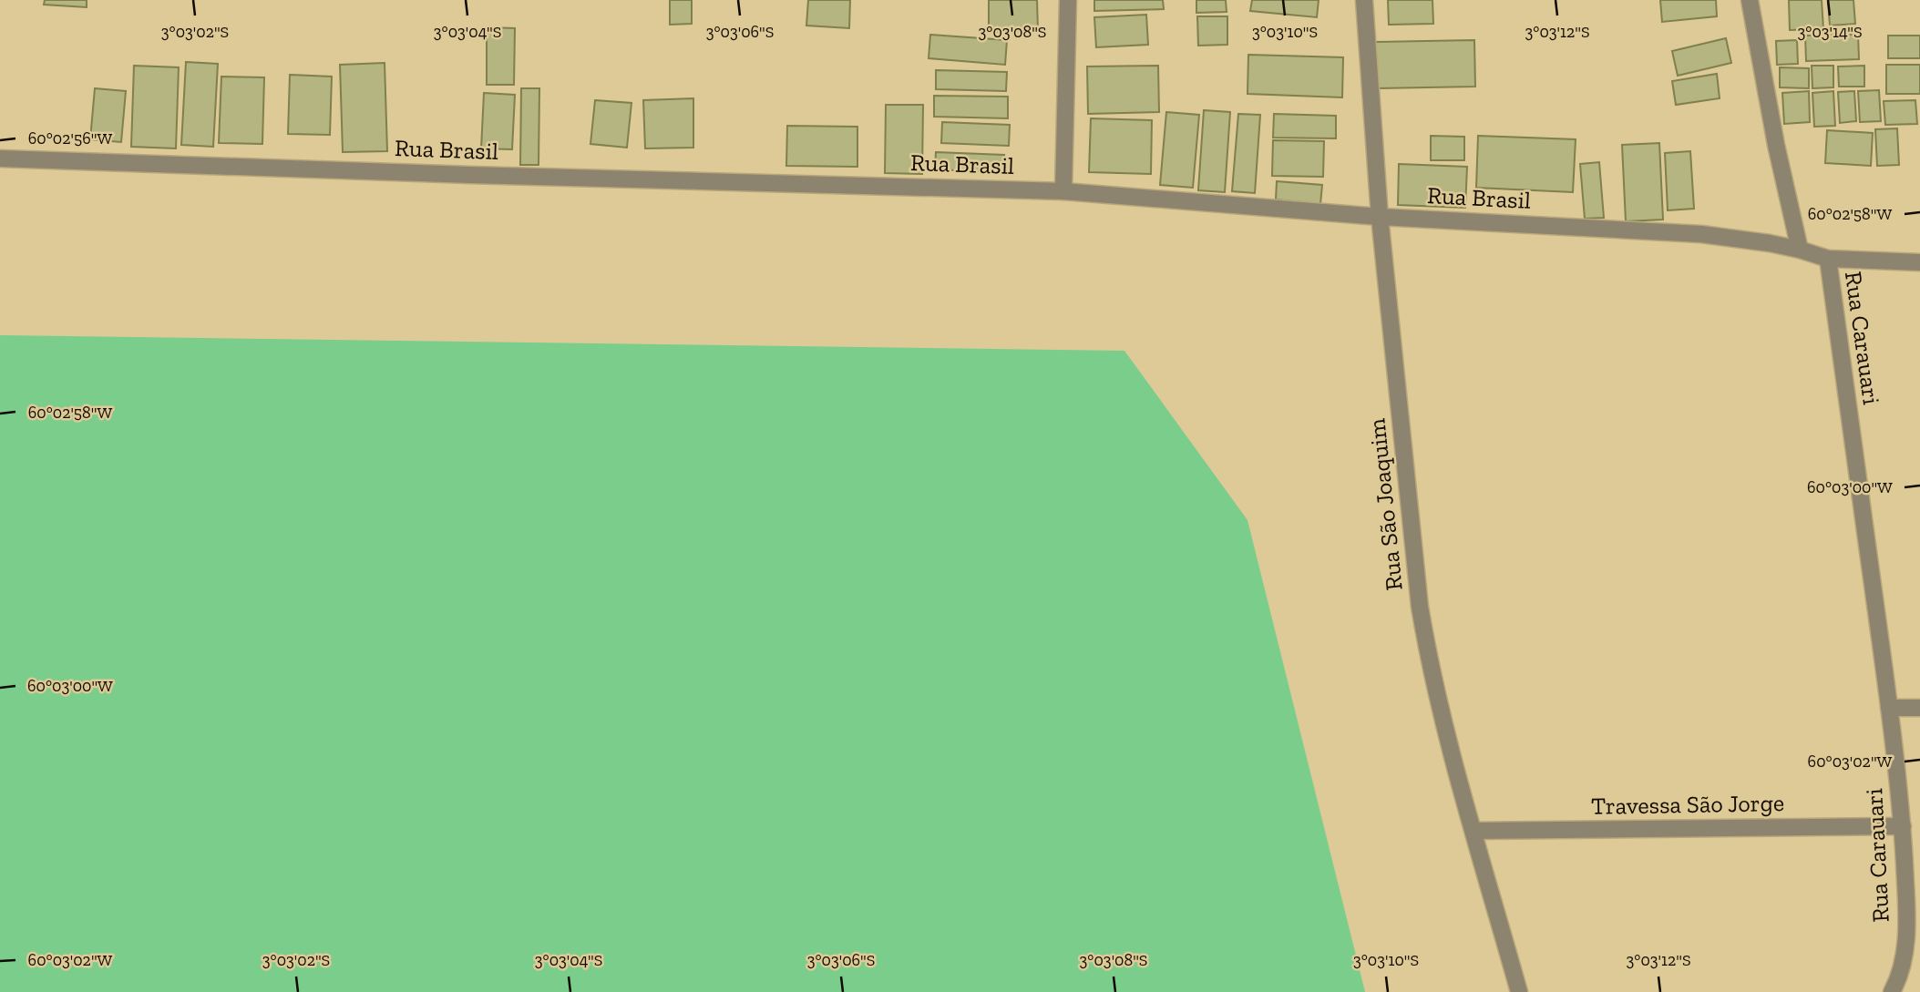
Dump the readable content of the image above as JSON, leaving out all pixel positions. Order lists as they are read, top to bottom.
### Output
{
  "streets": {
    "street": [
      "Rua Brasil",
      "Rua Carauari",
      "Rua São Joaquim",
      "Travessa São Jorge"
    ]
  },
  "crossings": [
    ["Rua Brasil", "Rua Carauari"],
    ["Rua Brasil", "Rua São Joaquim"],
    ["Rua Carauari", "Travessa São Jorge"],
    ["Rua São Joaquim", "Travessa São Jorge"]
  ],
  "coordinates": [
    "3°03'02\"S",
    "3°03'04\"S",
    "3°03'06\"S",
    "3°03'08\"S",
    "3°03'10\"S",
    "3°03'12\"S",
    "3°03'14\"S",
    "60°02'56\"W",
    "60°02'58\"W",
    "60°03'00\"W",
    "60°03'02\"W"
  ]
}
